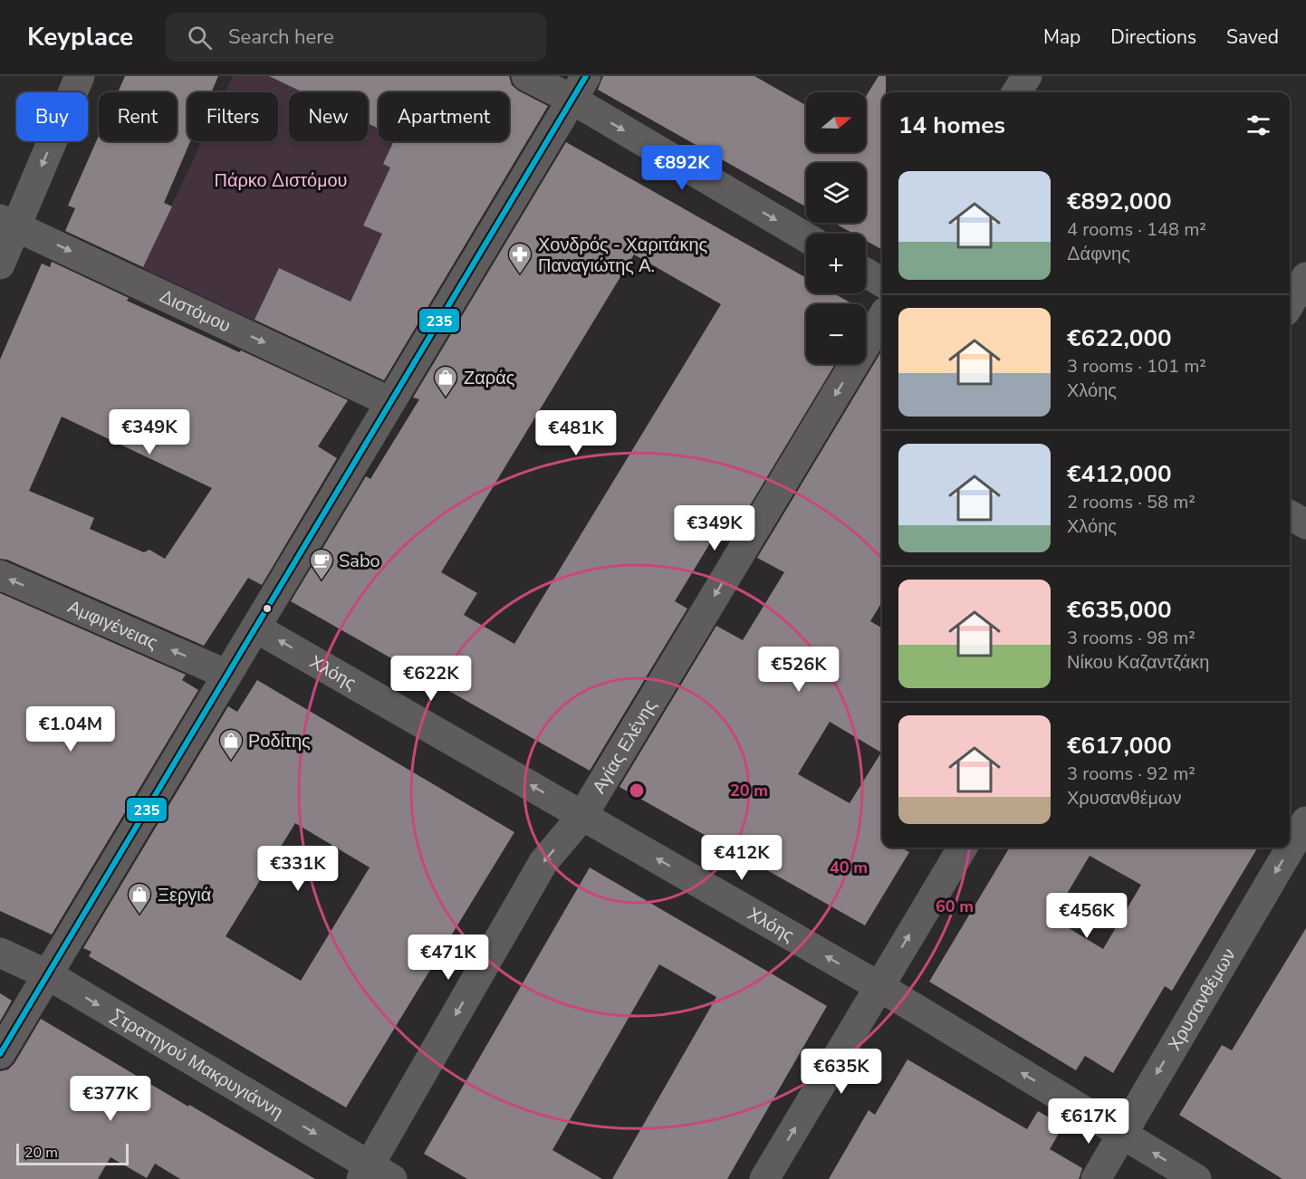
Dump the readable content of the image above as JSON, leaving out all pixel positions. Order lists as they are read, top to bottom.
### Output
{
  "streets": {
    "street": [
      "Διστόμου",
      "Αμφιγένειας",
      "Χλόης",
      "Αγίας Ελένης",
      "Χρυσανθέμων",
      "Στρατηγού Μακρυγιάννη"
    ]
  },
  "crossings": [
    ["Χλόης", "Αγίας Ελένης"],
    ["Χλόης", "Χρυσανθέμων"],
    ["Αγίας Ελένης", "Στρατηγού Μακρυγιάννη"]
  ],
  "one_way": [
    "Διστόμου",
    "Αμφιγένειας",
    "Χλόης",
    "Αγίας Ελένης",
    "Χρυσανθέμων",
    "Στρατηγού Μακρυγιάννη"
  ],
  "parks": ["Πάρκο Διστόμου"],
  "places": {
    "pharmacy": ["Χονδρός - Χαριτάκης Παναγιώτης Α."],
    "shop": ["Ζαράς", "Ροδίτης", "Ξεργιά"],
    "cafe": ["Sabo"]
  },
  "lines": ["transit line 235"],
  "scale_bar": "20 m",
  "north": "right",
  "page": {
    "header": "Keyplace",
    "search": "Search here",
    "nav": ["Map", "Directions", "Saved"],
    "map_buttons": ["+", "−"],
    "chip": [
      "Buy",
      "Rent",
      "Filters",
      "New",
      "Apartment"
    ],
    "heading": "14 homes",
    "price": [
      "€892K",
      "€349K",
      "€481K",
      "€349K",
      "€526K",
      "€622K",
      "€1.04M",
      "€412K",
      "€331K",
      "€456K",
      "€471K",
      "€635K",
      "€377K",
      "€617K"
    ],
    "list": [
      {
        "name": "€892,000",
        "note": "4 rooms · 148 m² · Δάφνης"
      },
      {
        "name": "€622,000",
        "note": "3 rooms · 101 m² · Χλόης"
      },
      {
        "name": "€412,000",
        "note": "2 rooms · 58 m² · Χλόης"
      },
      {
        "name": "€635,000",
        "note": "3 rooms · 98 m² · Νίκου Καζαντζάκη"
      },
      {
        "name": "€617,000",
        "note": "3 rooms · 92 m² · Χρυσανθέμων"
      }
    ],
    "scale": "20 m"
  },
  "rings": ["20 m", "40 m", "60 m"]
}
